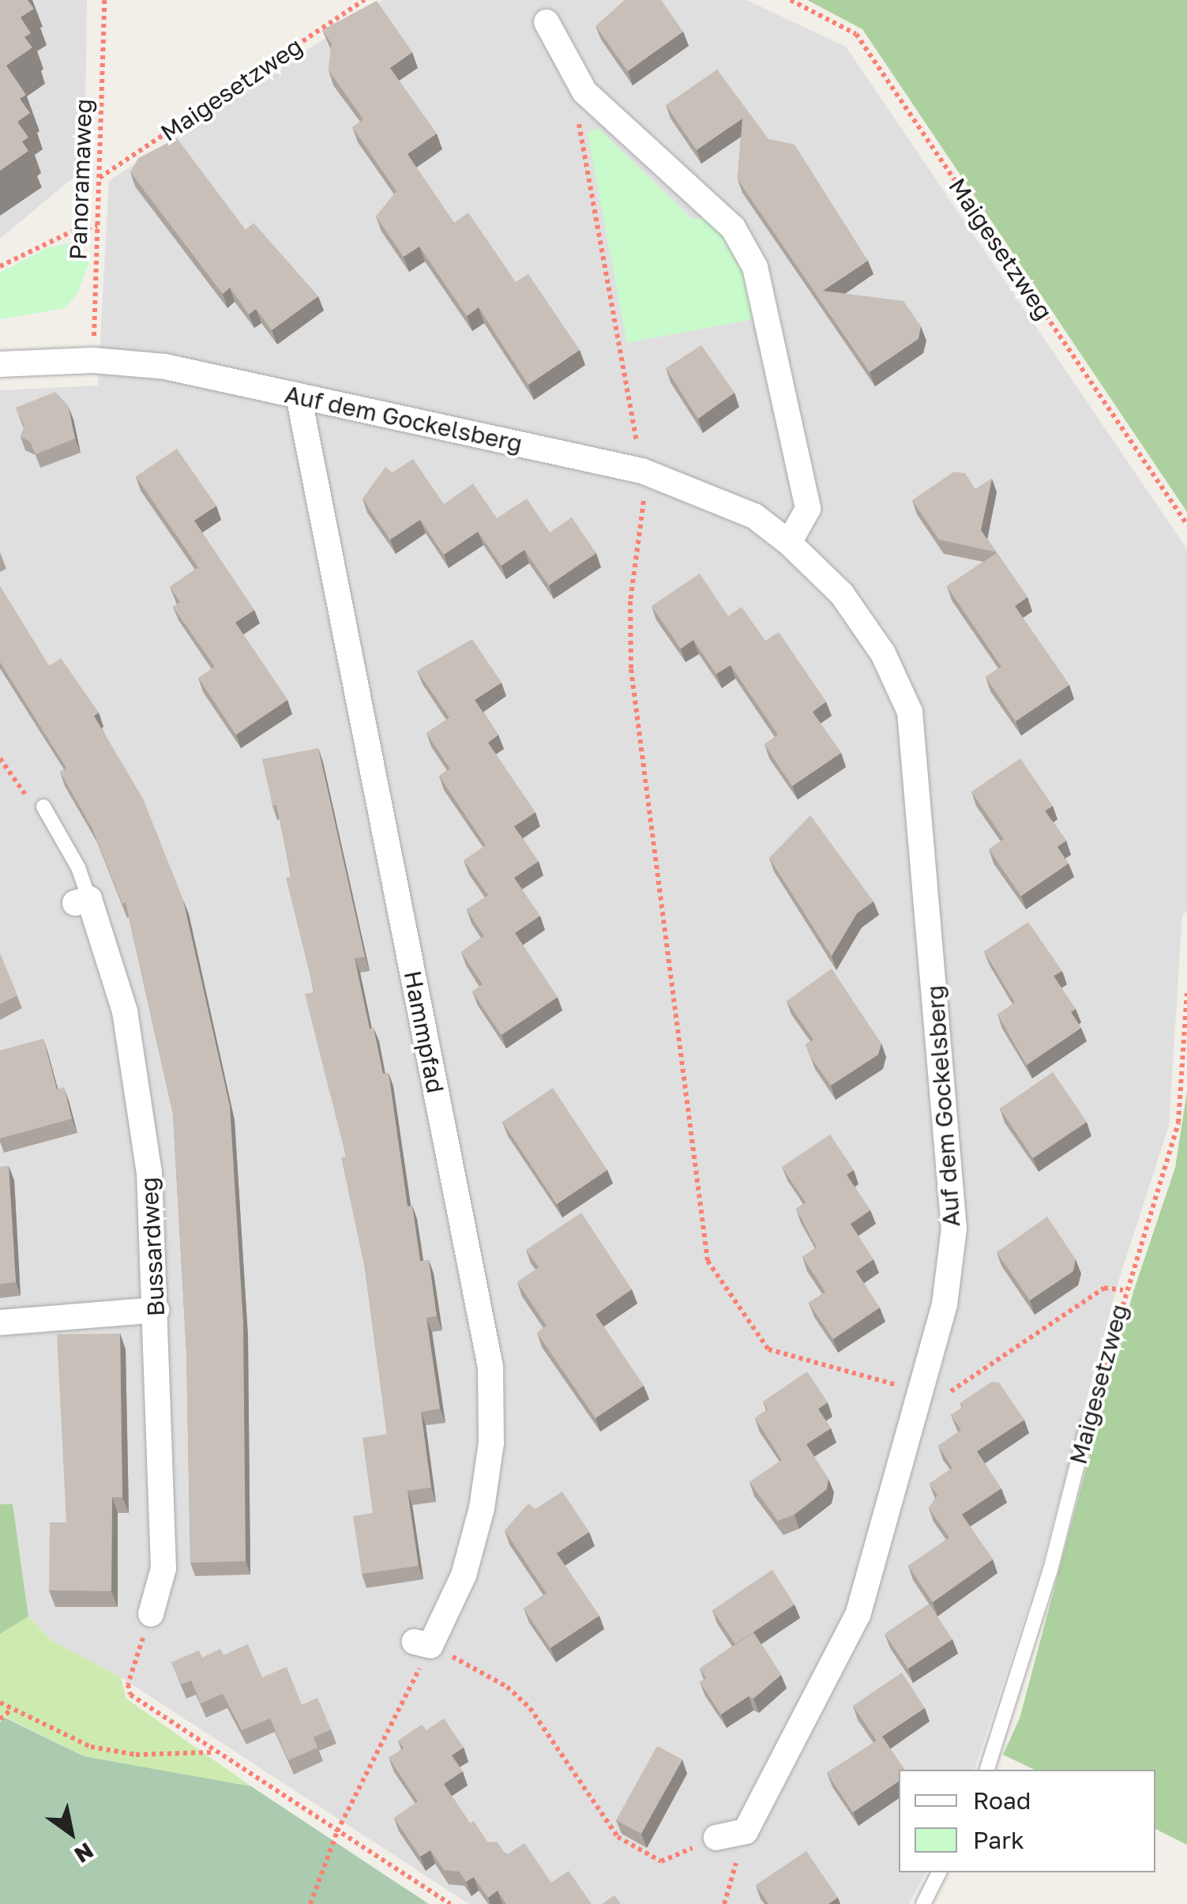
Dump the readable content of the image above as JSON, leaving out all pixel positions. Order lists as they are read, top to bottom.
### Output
{
  "streets": {
    "street": ["Auf dem Gockelsberg", "Hammpfad", "Bussardweg"],
    "lane": ["Maigesetzweg"],
    "path": ["Panoramaweg"]
  },
  "crossings": [
    ["Maigesetzweg", "Panoramaweg"],
    ["Panoramaweg", "Auf dem Gockelsberg"],
    ["Auf dem Gockelsberg", "Hammpfad"]
  ],
  "legend": ["Road", "Park"],
  "north": "bottom right"
}
